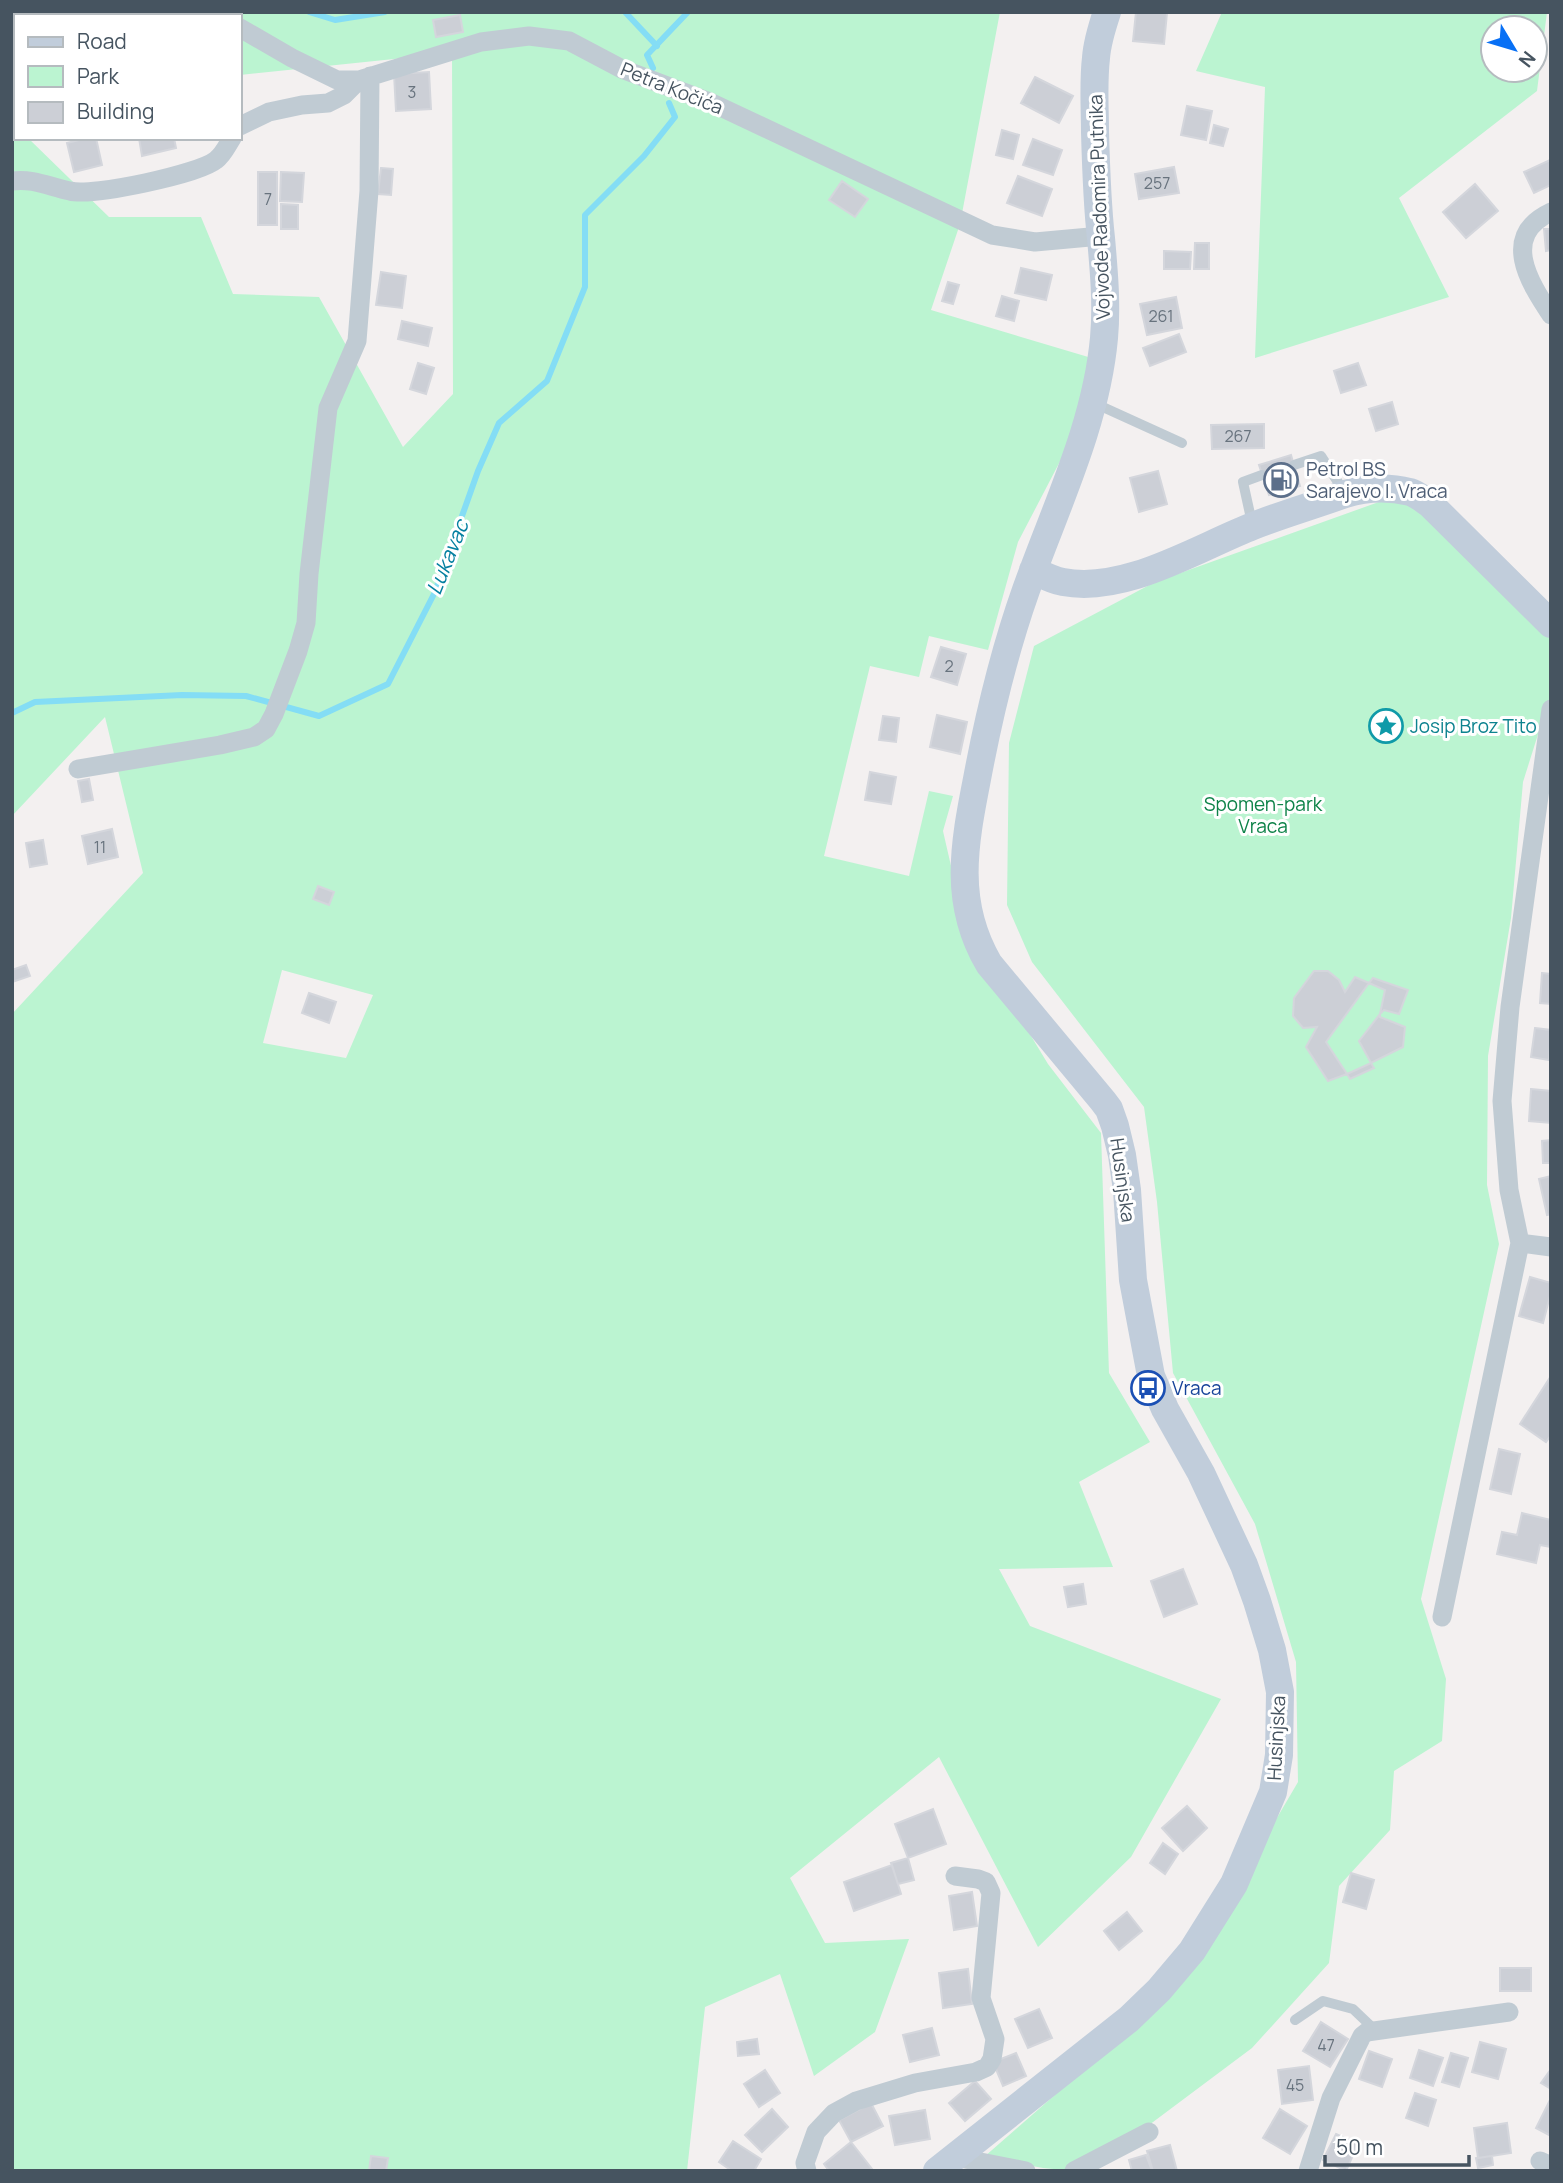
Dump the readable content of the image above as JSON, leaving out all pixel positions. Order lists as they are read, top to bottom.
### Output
{
  "streets": {
    "main road": ["Vojvode Radomira Putnika", "Husinjska"],
    "street": ["Petra Kočića"]
  },
  "crossings": [
    ["Petra Kočića", "Vojvode Radomira Putnika"],
    ["Vojvode Radomira Putnika", "Husinjska"]
  ],
  "water": ["Lukavac"],
  "parks": ["Spomen-park Vraca"],
  "places": {
    "fuel station": ["Petrol BS Sarajevo I. Vraca"],
    "place": ["Josip Broz Tito"],
    "bus stop": ["Vraca"]
  },
  "house_numbers": [
    "3",
    "257",
    "7",
    "261",
    "267",
    "2",
    "11",
    "47",
    "45"
  ],
  "legend": ["Road", "Park", "Building"],
  "scale_bar": "50 m",
  "north": "bottom right"
}
